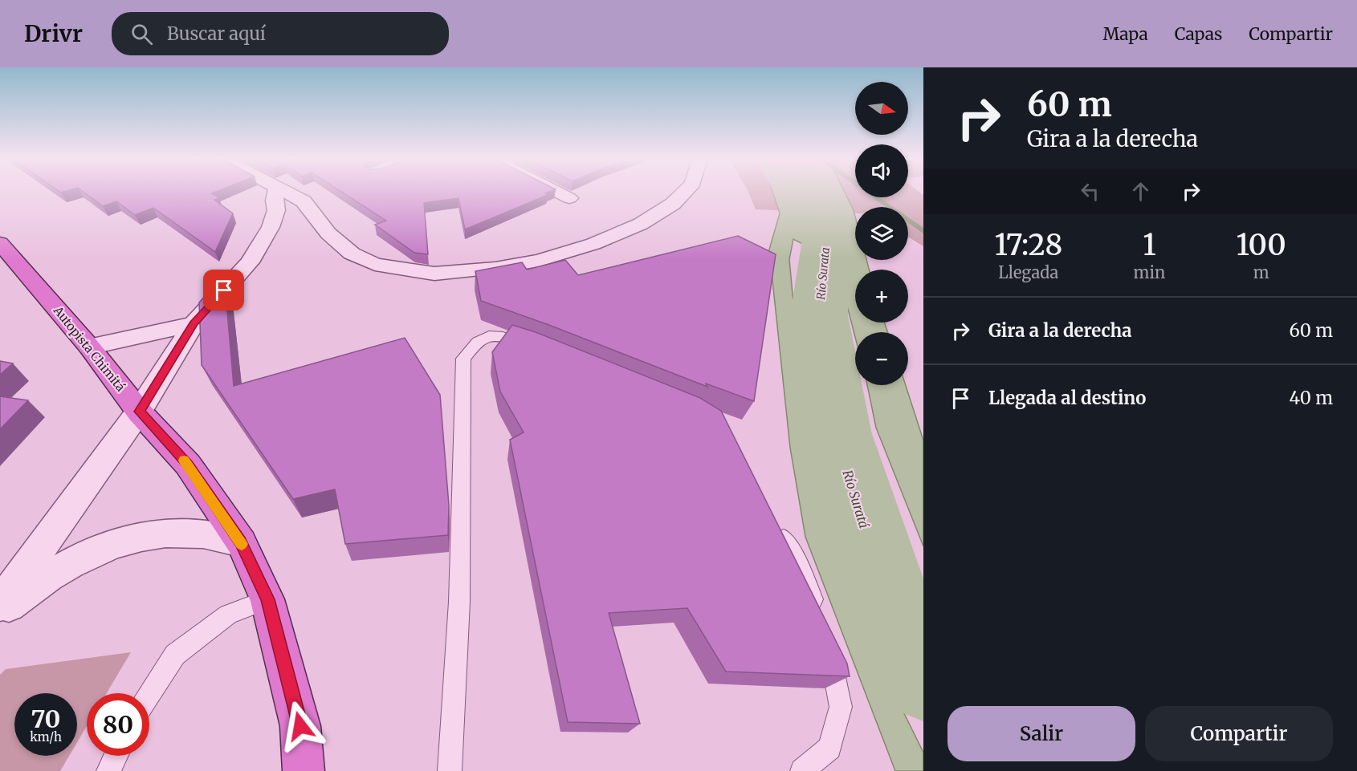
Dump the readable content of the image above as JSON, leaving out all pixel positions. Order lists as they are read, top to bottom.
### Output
{
  "streets": {
    "highway": ["Autopista Chimitá"]
  },
  "water": ["Río Surata", "Río Suratá"],
  "north": "right",
  "page": {
    "header": "Drivr",
    "search": "Buscar aquí",
    "nav": ["Mapa", "Capas", "Compartir"],
    "turn": ["60 m", "Gira a la derecha"],
    "map_buttons": ["+", "−"],
    "eta": [
      "17:28",
      "Llegada",
      "1",
      "min",
      "100",
      "m"
    ],
    "list": [
      {
        "name": "Gira a la derecha",
        "value": "60 m"
      },
      {
        "name": "Llegada al destino",
        "value": "40 m"
      }
    ],
    "speed": "70 km/h",
    "limit": "80",
    "buttons": ["Salir", "Compartir"]
  }
}
